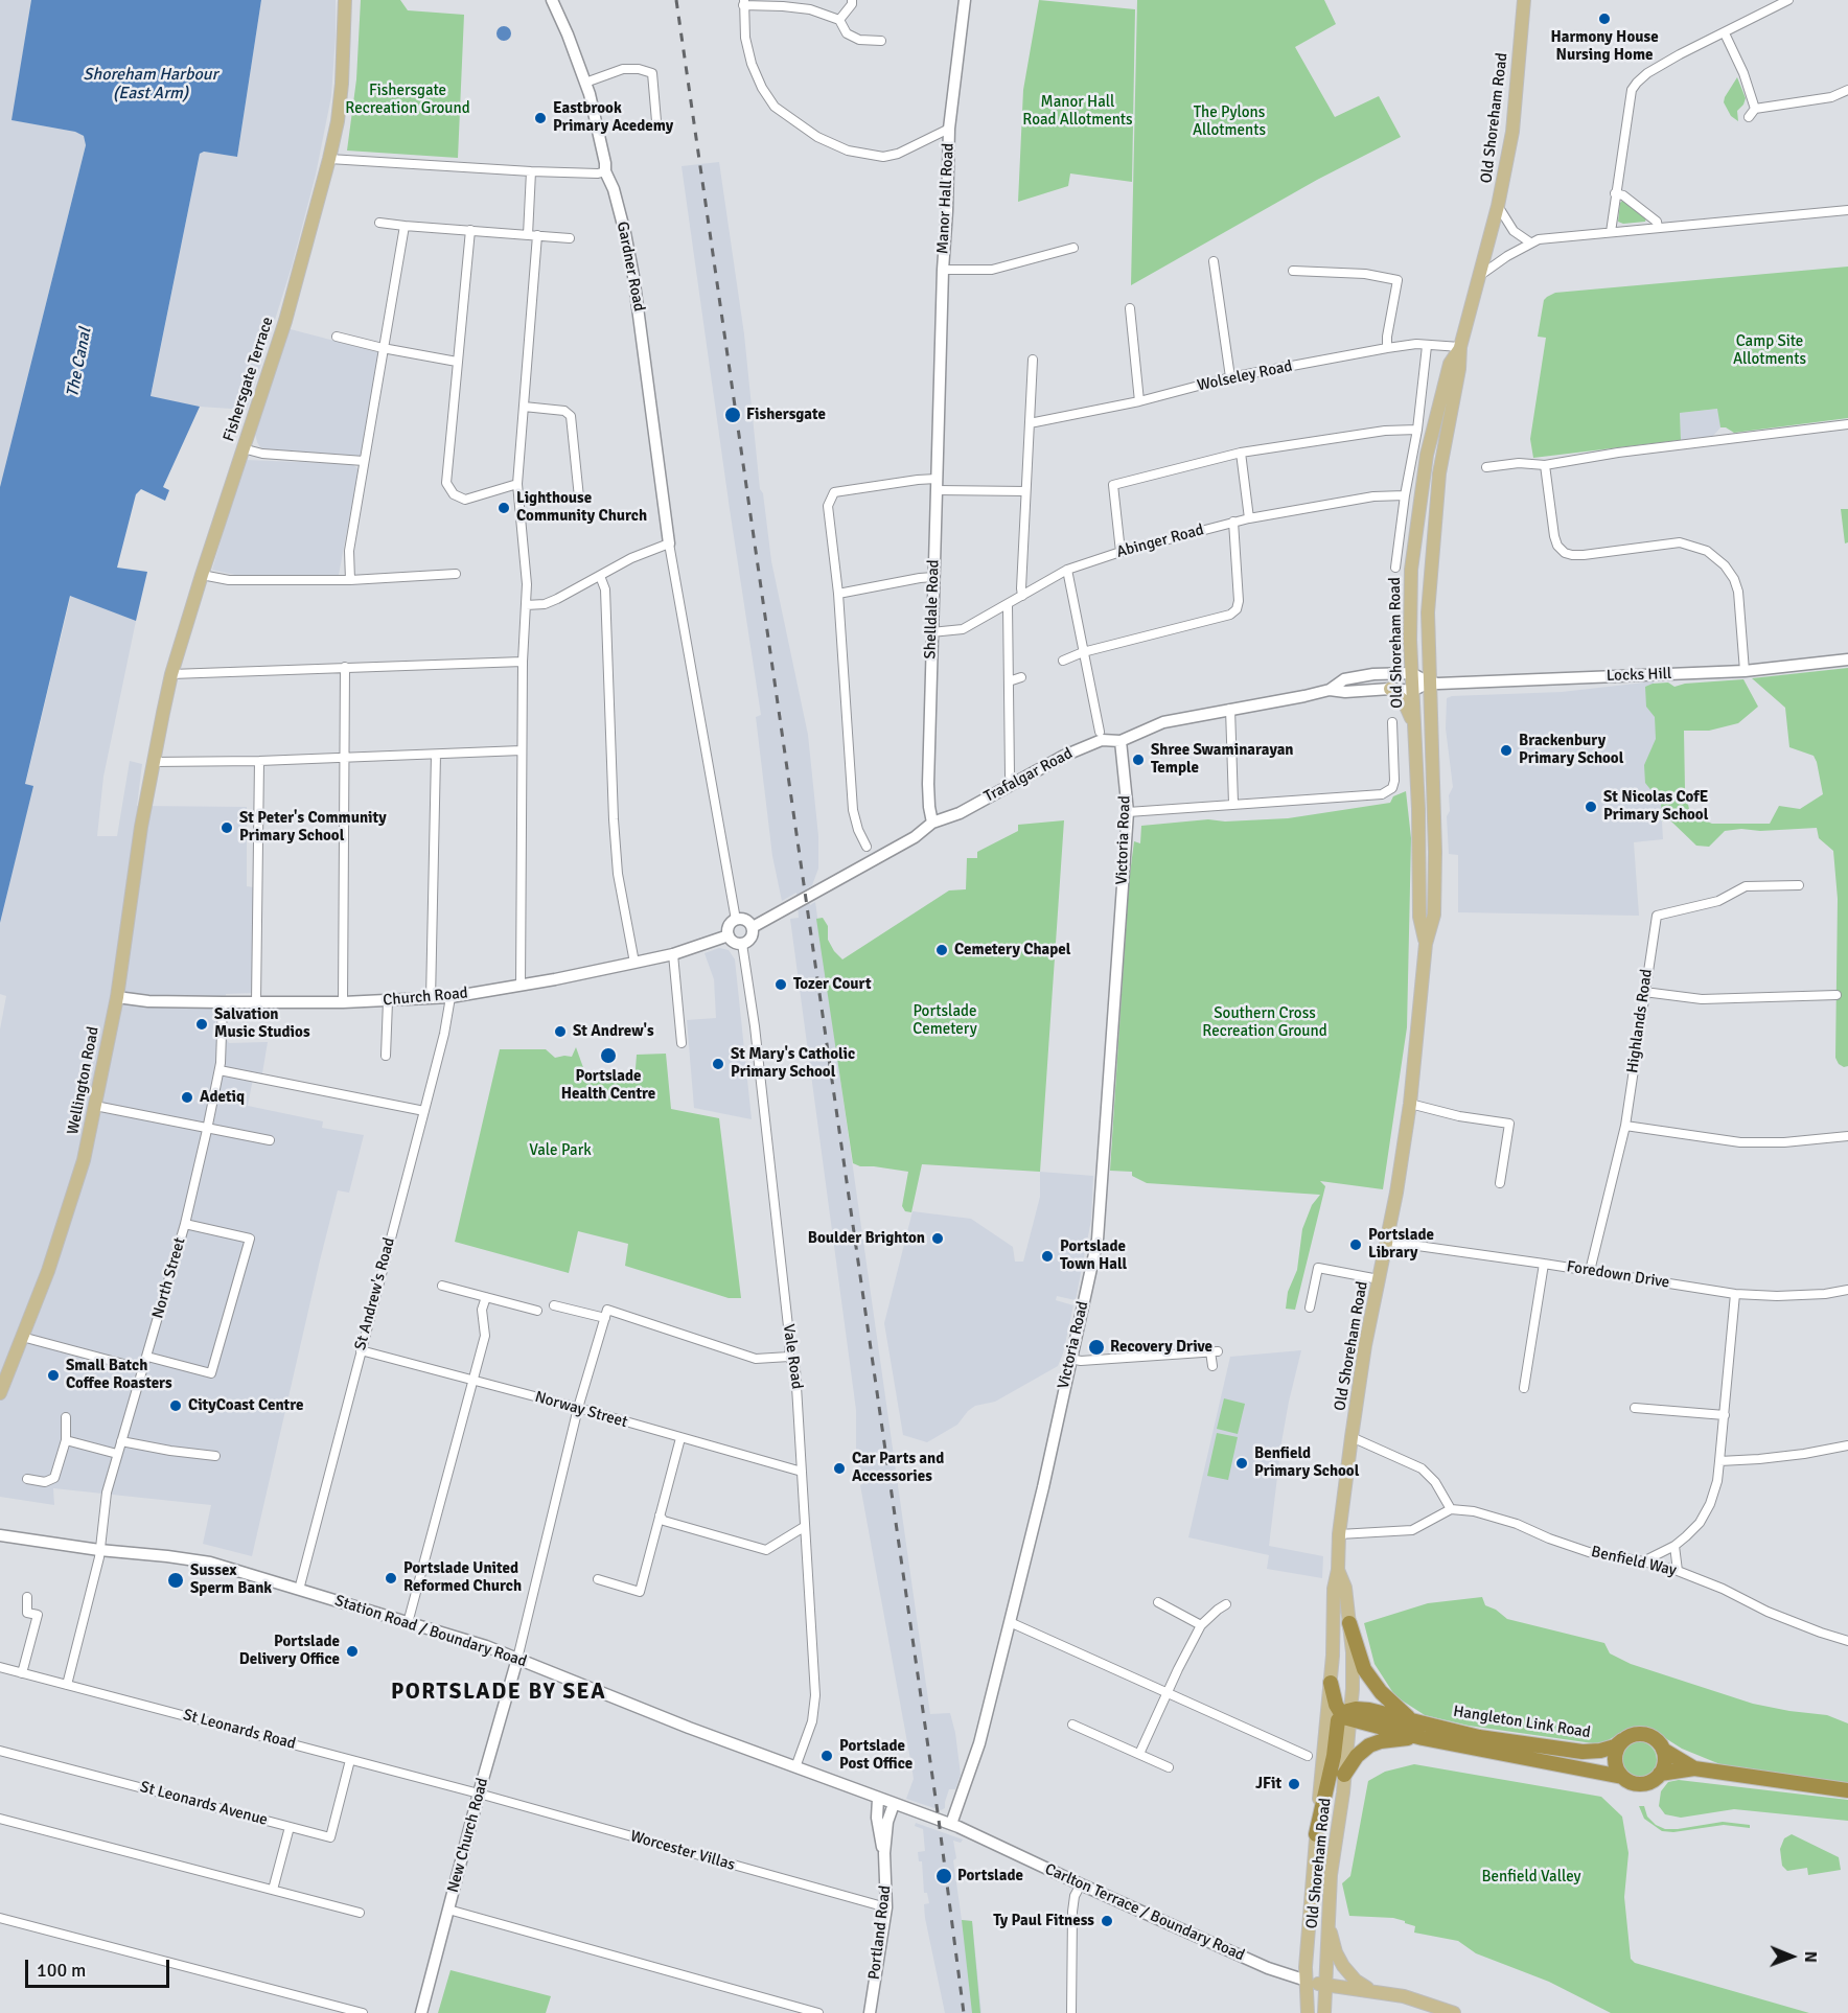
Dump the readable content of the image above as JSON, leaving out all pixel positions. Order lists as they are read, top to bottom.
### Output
{
  "streets": {
    "highway": ["Hangleton Link Road"],
    "main road": [
      "Old Shoreham Road",
      "Manor Hall Road",
      "Gardner Road",
      "Fishersgate Terrace",
      "Shelldale Road",
      "Locks Hill",
      "Trafalgar Road",
      "Victoria Road",
      "Church Road",
      "Wellington Road",
      "Station Road / Boundary Road",
      "New Church Road",
      "Carlton Terrace / Boundary Road",
      "Portland Road"
    ],
    "street": [
      "Wolseley Road",
      "Abinger Road",
      "Highlands Road",
      "Foredown Drive",
      "North Street",
      "St Andrew's Road",
      "Vale Road",
      "Norway Street",
      "Benfield Way",
      "St Leonards Road",
      "St Leonards Avenue",
      "Worcester Villas"
    ]
  },
  "crossings": [
    ["Old Shoreham Road", "Wolseley Road"],
    ["Old Shoreham Road", "Locks Hill"],
    ["Old Shoreham Road", "Trafalgar Road"],
    ["Old Shoreham Road", "Foredown Drive"],
    ["Old Shoreham Road", "Hangleton Link Road"],
    ["Old Shoreham Road", "Carlton Terrace / Boundary Road"],
    ["Manor Hall Road", "Shelldale Road"],
    ["Fishersgate Terrace", "Wellington Road"],
    ["Abinger Road", "Shelldale Road"],
    ["Shelldale Road", "Trafalgar Road"],
    ["Locks Hill", "Trafalgar Road"],
    ["Trafalgar Road", "Victoria Road"],
    ["Trafalgar Road", "Church Road"],
    ["Trafalgar Road", "Vale Road"],
    ["Victoria Road", "Station Road / Boundary Road"],
    ["Victoria Road", "Carlton Terrace / Boundary Road"],
    ["Church Road", "Wellington Road"],
    ["Church Road", "North Street"],
    ["Church Road", "St Andrew's Road"],
    ["Church Road", "Vale Road"],
    ["Highlands Road", "Foredown Drive"],
    ["North Street", "Station Road / Boundary Road"],
    ["North Street", "St Leonards Road"],
    ["St Andrew's Road", "Norway Street"],
    ["St Andrew's Road", "Station Road / Boundary Road"],
    ["Vale Road", "Norway Street"],
    ["Vale Road", "Station Road / Boundary Road"],
    ["Station Road / Boundary Road", "New Church Road"],
    ["Station Road / Boundary Road", "Carlton Terrace / Boundary Road"],
    ["Station Road / Boundary Road", "Portland Road"],
    ["St Leonards Road", "St Leonards Avenue"],
    ["St Leonards Road", "New Church Road"],
    ["St Leonards Road", "Worcester Villas"],
    ["New Church Road", "Worcester Villas"],
    ["Worcester Villas", "Portland Road"]
  ],
  "districts": ["PORTSLADE BY SEA"],
  "water": ["Shoreham Harbour (East Arm)", "The Canal"],
  "parks": [
    "Fishersgate Recreation Ground",
    "Manor Hall Road Allotments",
    "The Pylons Allotments",
    "Camp Site Allotments",
    "Portslade Cemetery",
    "Southern Cross Recreation Ground",
    "Vale Park",
    "Benfield Valley"
  ],
  "places": [
    "Harmony House Nursing Home",
    "Eastbrook Primary Acedemy",
    "Fishersgate",
    "Lighthouse Community Church",
    "Brackenbury Primary School",
    "Shree Swaminarayan Temple",
    "St Nicolas CofE Primary School",
    "St Peter's Community Primary School",
    "Cemetery Chapel",
    "Tozer Court",
    "Salvation Music Studios",
    "St Andrew's",
    "Portslade Health Centre",
    "St Mary's Catholic Primary School",
    "Adetiq",
    "Boulder Brighton",
    "Portslade Library",
    "Portslade Town Hall",
    "Recovery Drive",
    "Small Batch Coffee Roasters",
    "CityCoast Centre",
    "Benfield Primary School",
    "Car Parts and Accessories",
    "Portslade United Reformed Church",
    "Sussex Sperm Bank",
    "Portslade Delivery Office",
    "Portslade Post Office",
    "JFit",
    "Portslade",
    "Ty Paul Fitness"
  ],
  "scale_bar": "100 m",
  "north": "right"
}
